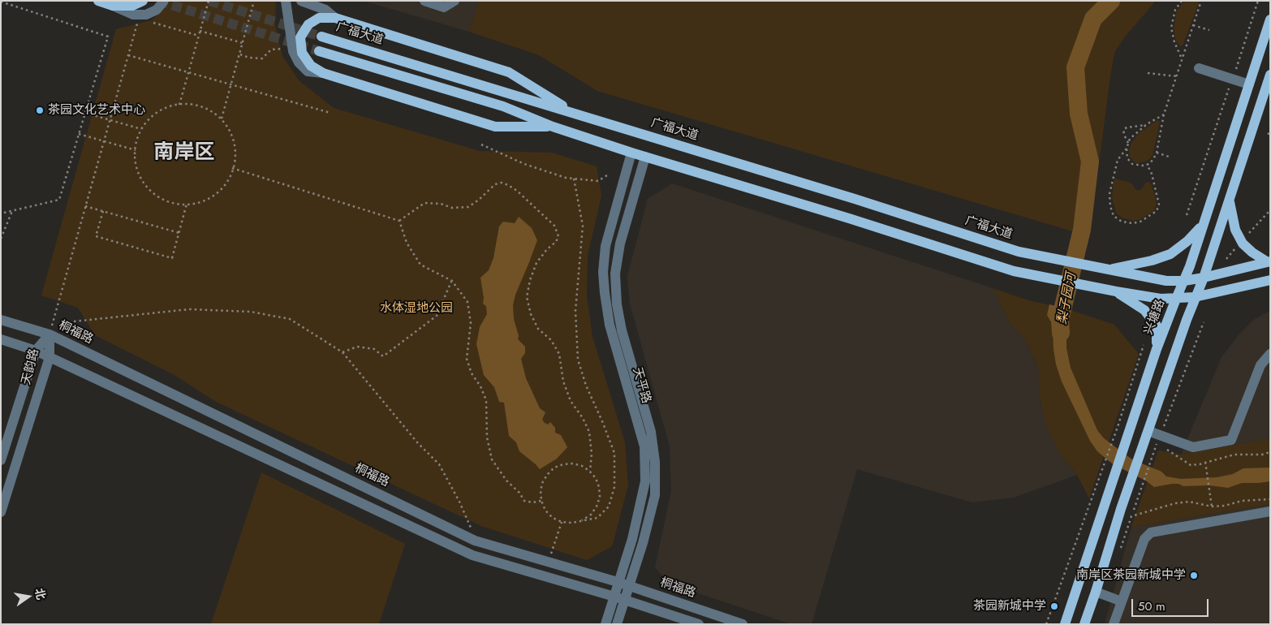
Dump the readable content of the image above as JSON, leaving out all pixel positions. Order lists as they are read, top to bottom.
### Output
{
  "streets": {
    "main road": ["广福大道", "兴塘路"],
    "street": ["桐福路", "天韵路", "天平路"]
  },
  "crossings": [
    ["桐福路", "天韵路"],
    ["桐福路", "天平路"]
  ],
  "districts": ["南岸区"],
  "water": ["梨子园河"],
  "parks": ["水体湿地公园"],
  "places": ["茶园文化艺术中心", "南岸区茶园新城中学", "茶园新城中学"],
  "scale_bar": "50 m",
  "north": "right"
}
